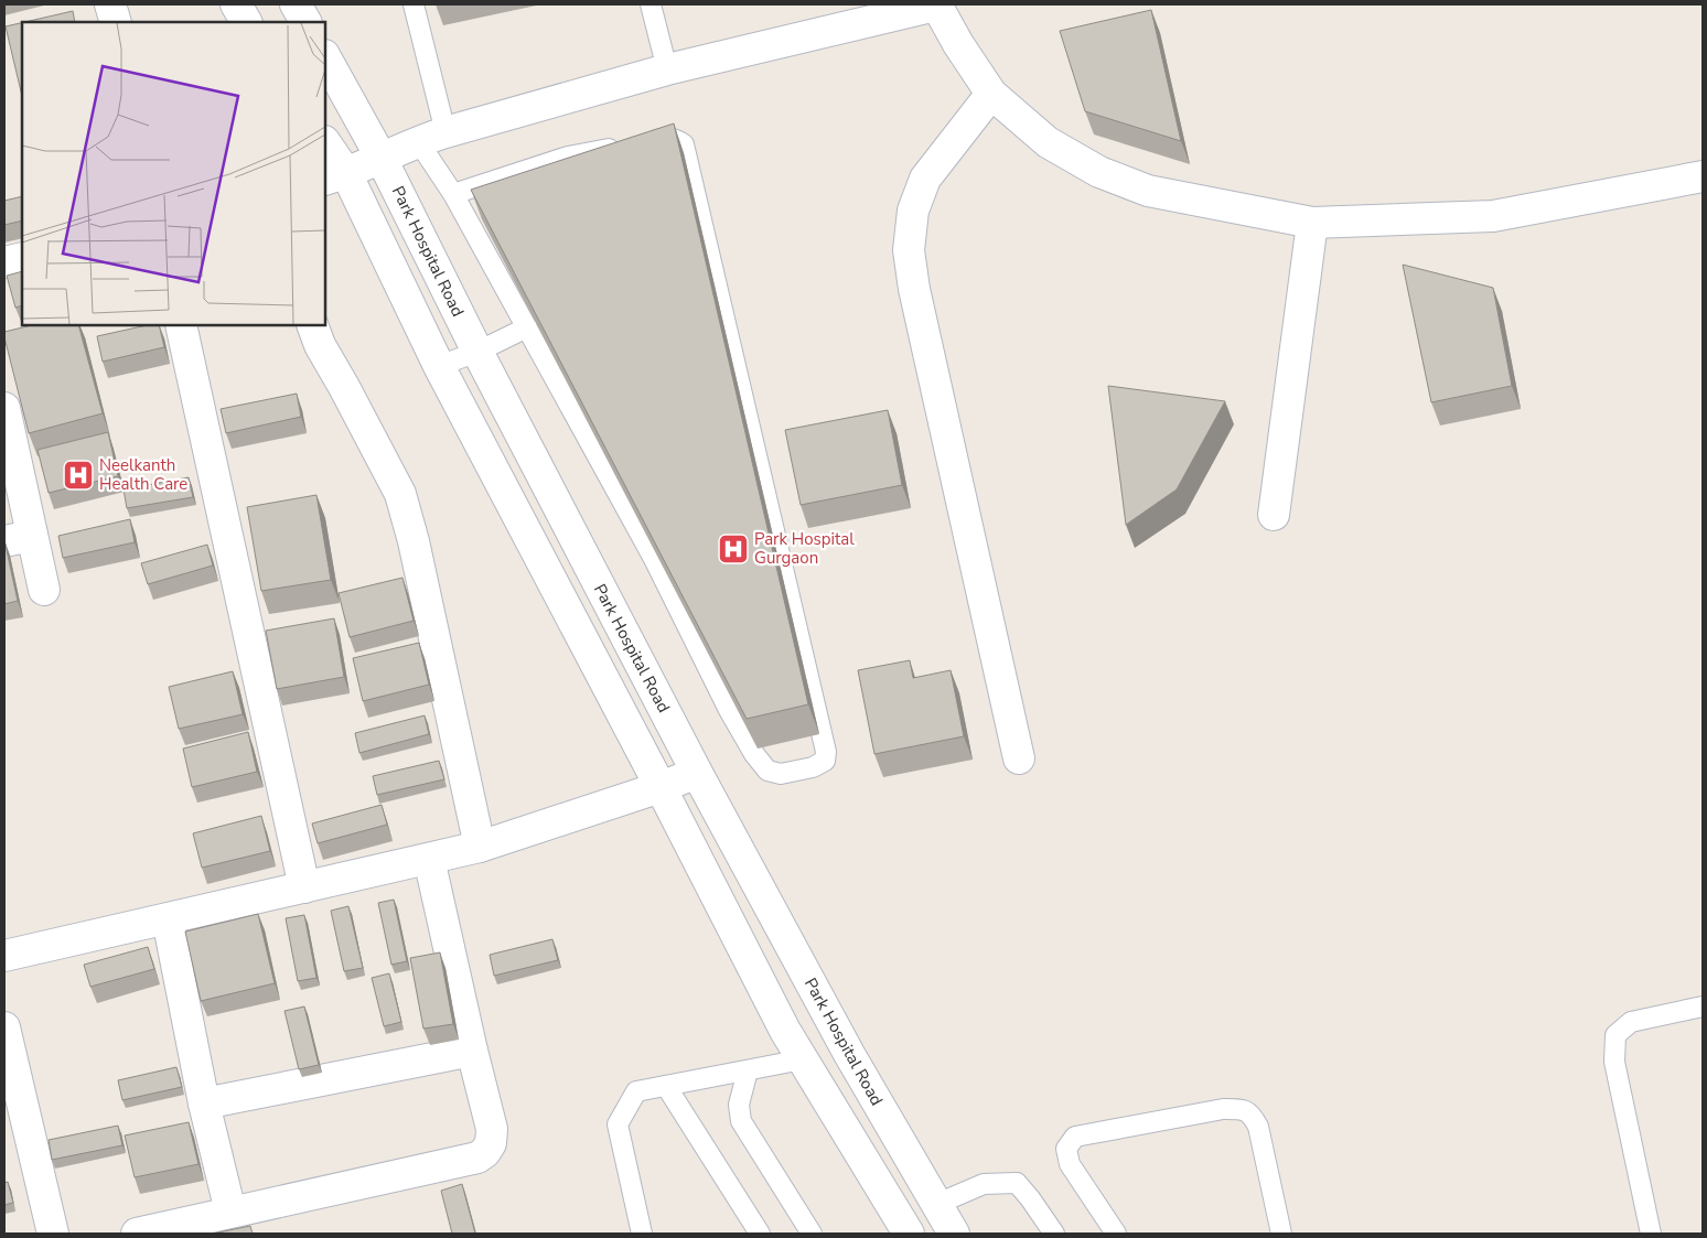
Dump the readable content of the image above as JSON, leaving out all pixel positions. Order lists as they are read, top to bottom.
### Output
{
  "streets": {
    "street": ["Park Hospital Road"]
  },
  "places": {
    "hospital": ["Neelkanth Health Care", "Park Hospital Gurgaon"]
  }
}
